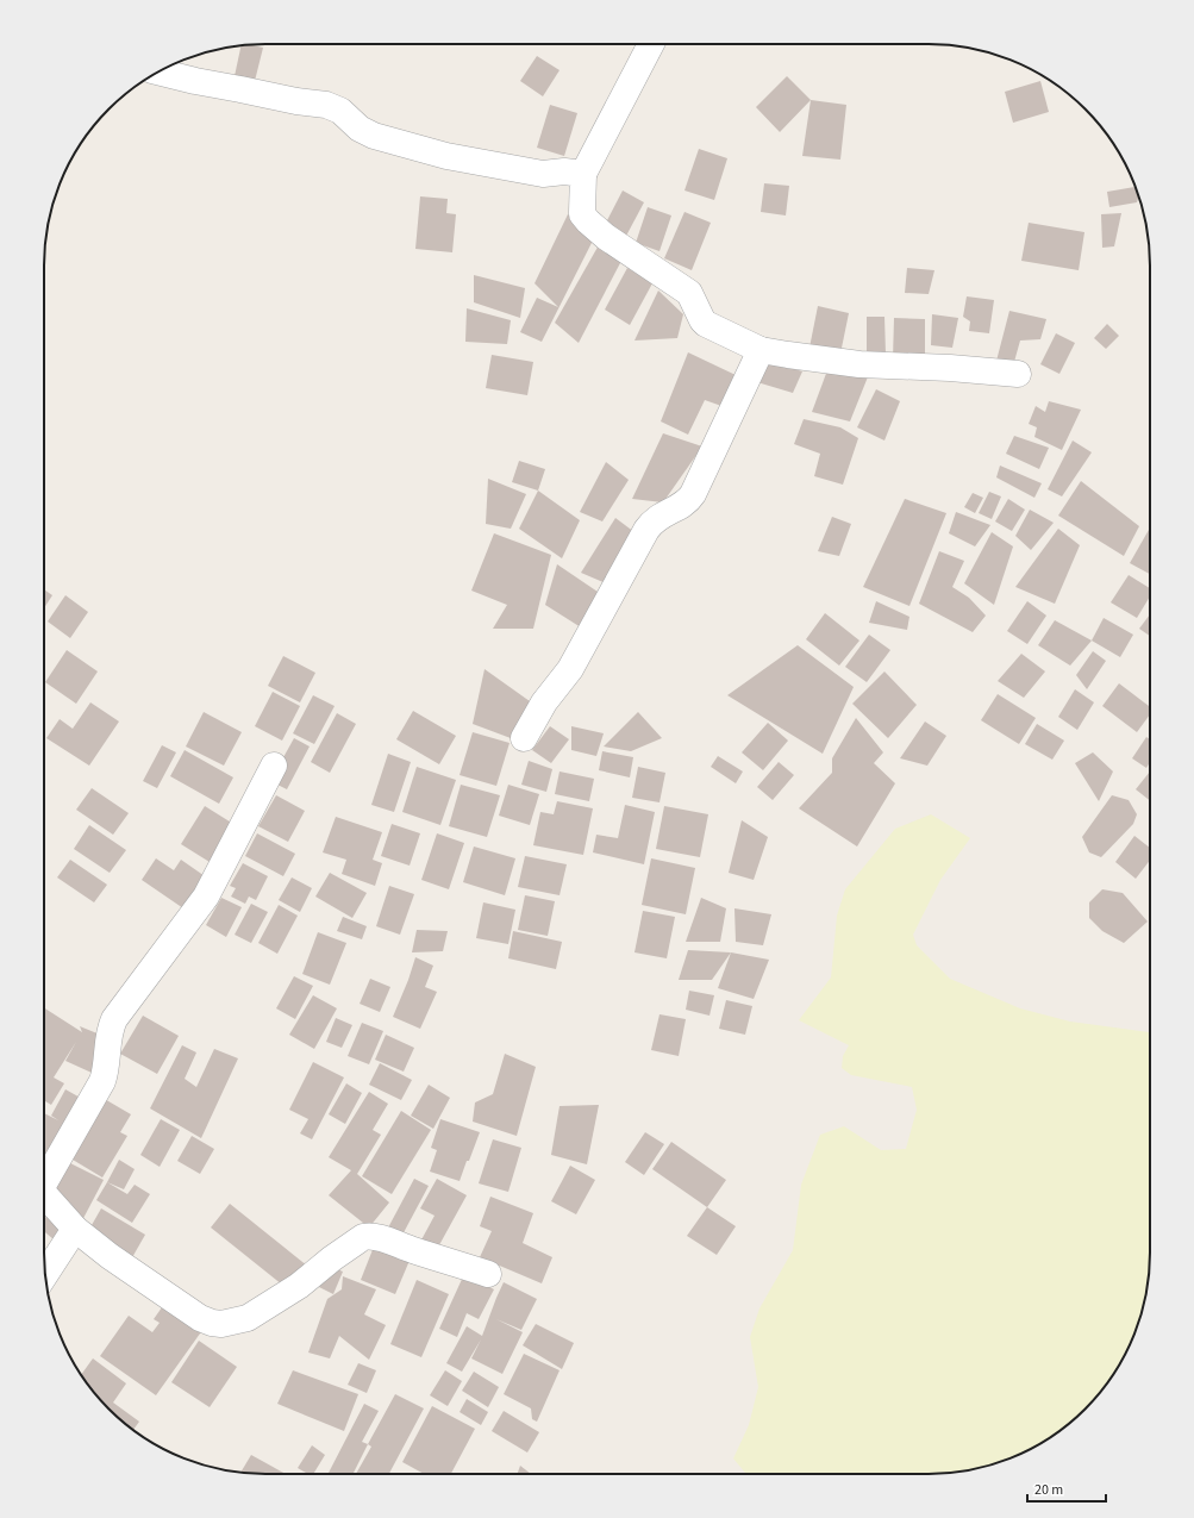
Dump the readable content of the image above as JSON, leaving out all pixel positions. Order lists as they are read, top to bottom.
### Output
{
  "scale_bar": "20 m"
}
